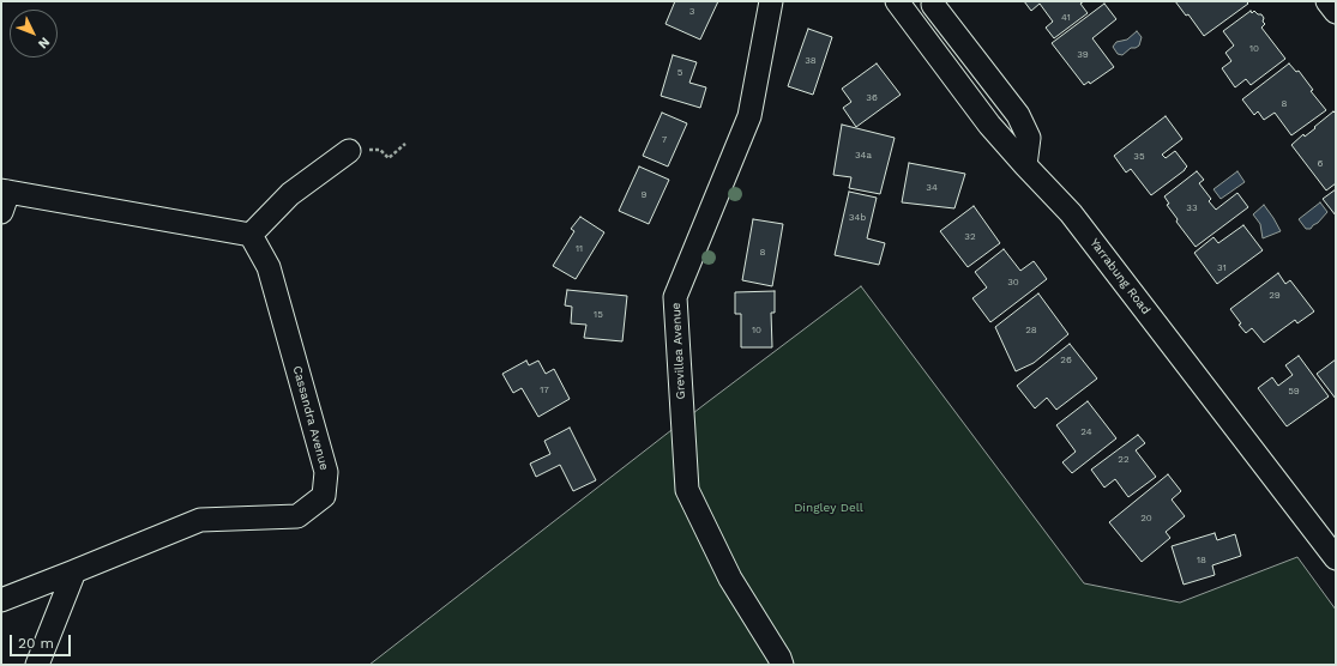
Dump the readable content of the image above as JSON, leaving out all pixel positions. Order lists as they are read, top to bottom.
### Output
{
  "streets": {
    "street": ["Yarrabung Road", "Grevillea Avenue", "Cassandra Avenue"]
  },
  "parks": ["Dingley Dell"],
  "house_numbers": [
    "3",
    "41",
    "10",
    "39",
    "38",
    "5",
    "36",
    "8",
    "7",
    "34a",
    "35",
    "6",
    "34",
    "9",
    "33",
    "34b",
    "32",
    "11",
    "8",
    "31",
    "30",
    "29",
    "15",
    "10",
    "28",
    "26",
    "17",
    "59",
    "24",
    "22",
    "20",
    "18"
  ],
  "scale_bar": "20 m",
  "north": "bottom right"
}
